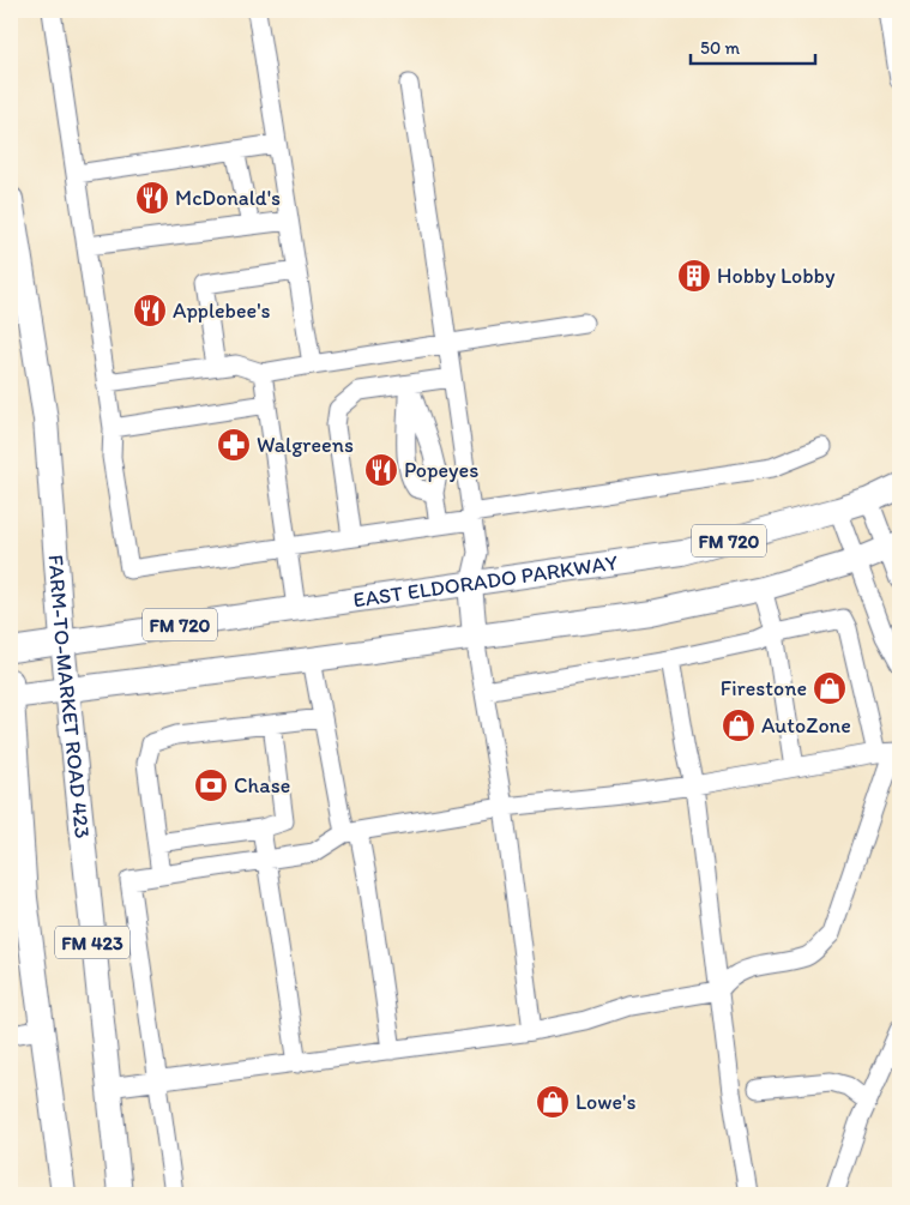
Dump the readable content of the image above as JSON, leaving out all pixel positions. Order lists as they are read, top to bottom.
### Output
{
  "streets": {
    "main road": [
      "FM 720",
      "EAST ELDORADO PARKWAY",
      "FARM-TO-MARKET ROAD 423",
      "FM 423"
    ]
  },
  "crossings": [
    ["EAST ELDORADO PARKWAY", "FARM-TO-MARKET ROAD 423"]
  ],
  "places": {
    "restaurant": ["McDonald's", "Applebee's", "Popeyes"],
    "building": ["Hobby Lobby"],
    "pharmacy": ["Walgreens"],
    "shop": ["Firestone", "AutoZone", "Lowe's"],
    "bank": ["Chase"]
  },
  "scale_bar": "50 m"
}
